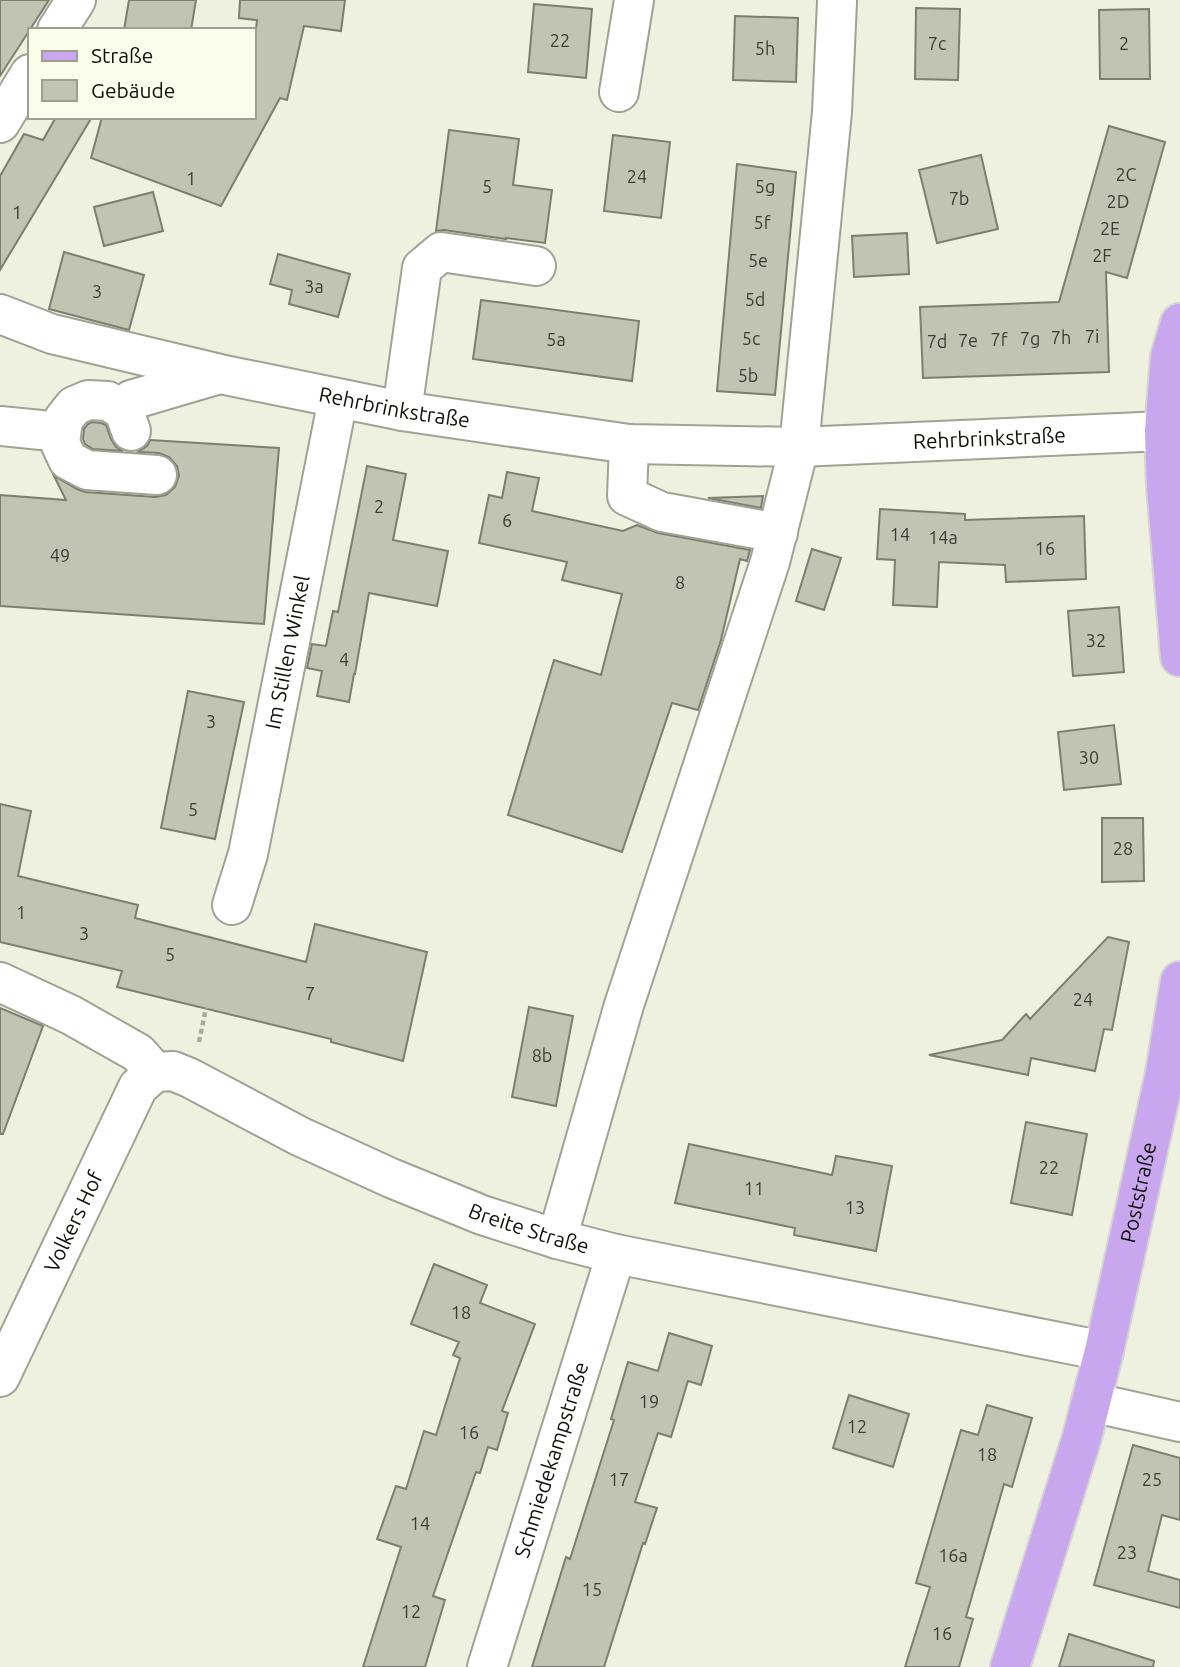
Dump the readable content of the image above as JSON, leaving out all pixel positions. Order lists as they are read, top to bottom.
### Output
{
  "streets": {
    "main road": ["Poststraße"],
    "street": [
      "Rehrbrinkstraße",
      "Im Stillen Winkel",
      "Volkers Hof",
      "Breite Straße",
      "Schmiedekampstraße"
    ]
  },
  "crossings": [
    ["Rehrbrinkstraße", "Im Stillen Winkel"],
    ["Poststraße", "Breite Straße"],
    ["Volkers Hof", "Breite Straße"],
    ["Breite Straße", "Schmiedekampstraße"]
  ],
  "house_numbers": [
    "22",
    "7c",
    "2",
    "5h",
    "2C",
    "24",
    "1",
    "5",
    "5g",
    "7b",
    "2D",
    "1",
    "5f",
    "2E",
    "2F",
    "5e",
    "3a",
    "3",
    "5d",
    "7i",
    "7h",
    "5c",
    "7g",
    "5a",
    "7f",
    "7e",
    "7d",
    "5b",
    "2",
    "6",
    "14",
    "14a",
    "16",
    "49",
    "8",
    "32",
    "4",
    "3",
    "30",
    "5",
    "28",
    "1",
    "3",
    "5",
    "7",
    "24",
    "8b",
    "22",
    "11",
    "13",
    "18",
    "19",
    "12",
    "16",
    "18",
    "17",
    "25",
    "14",
    "23",
    "16a",
    "15",
    "12",
    "16"
  ],
  "legend": ["Straße", "Gebäude"]
}
